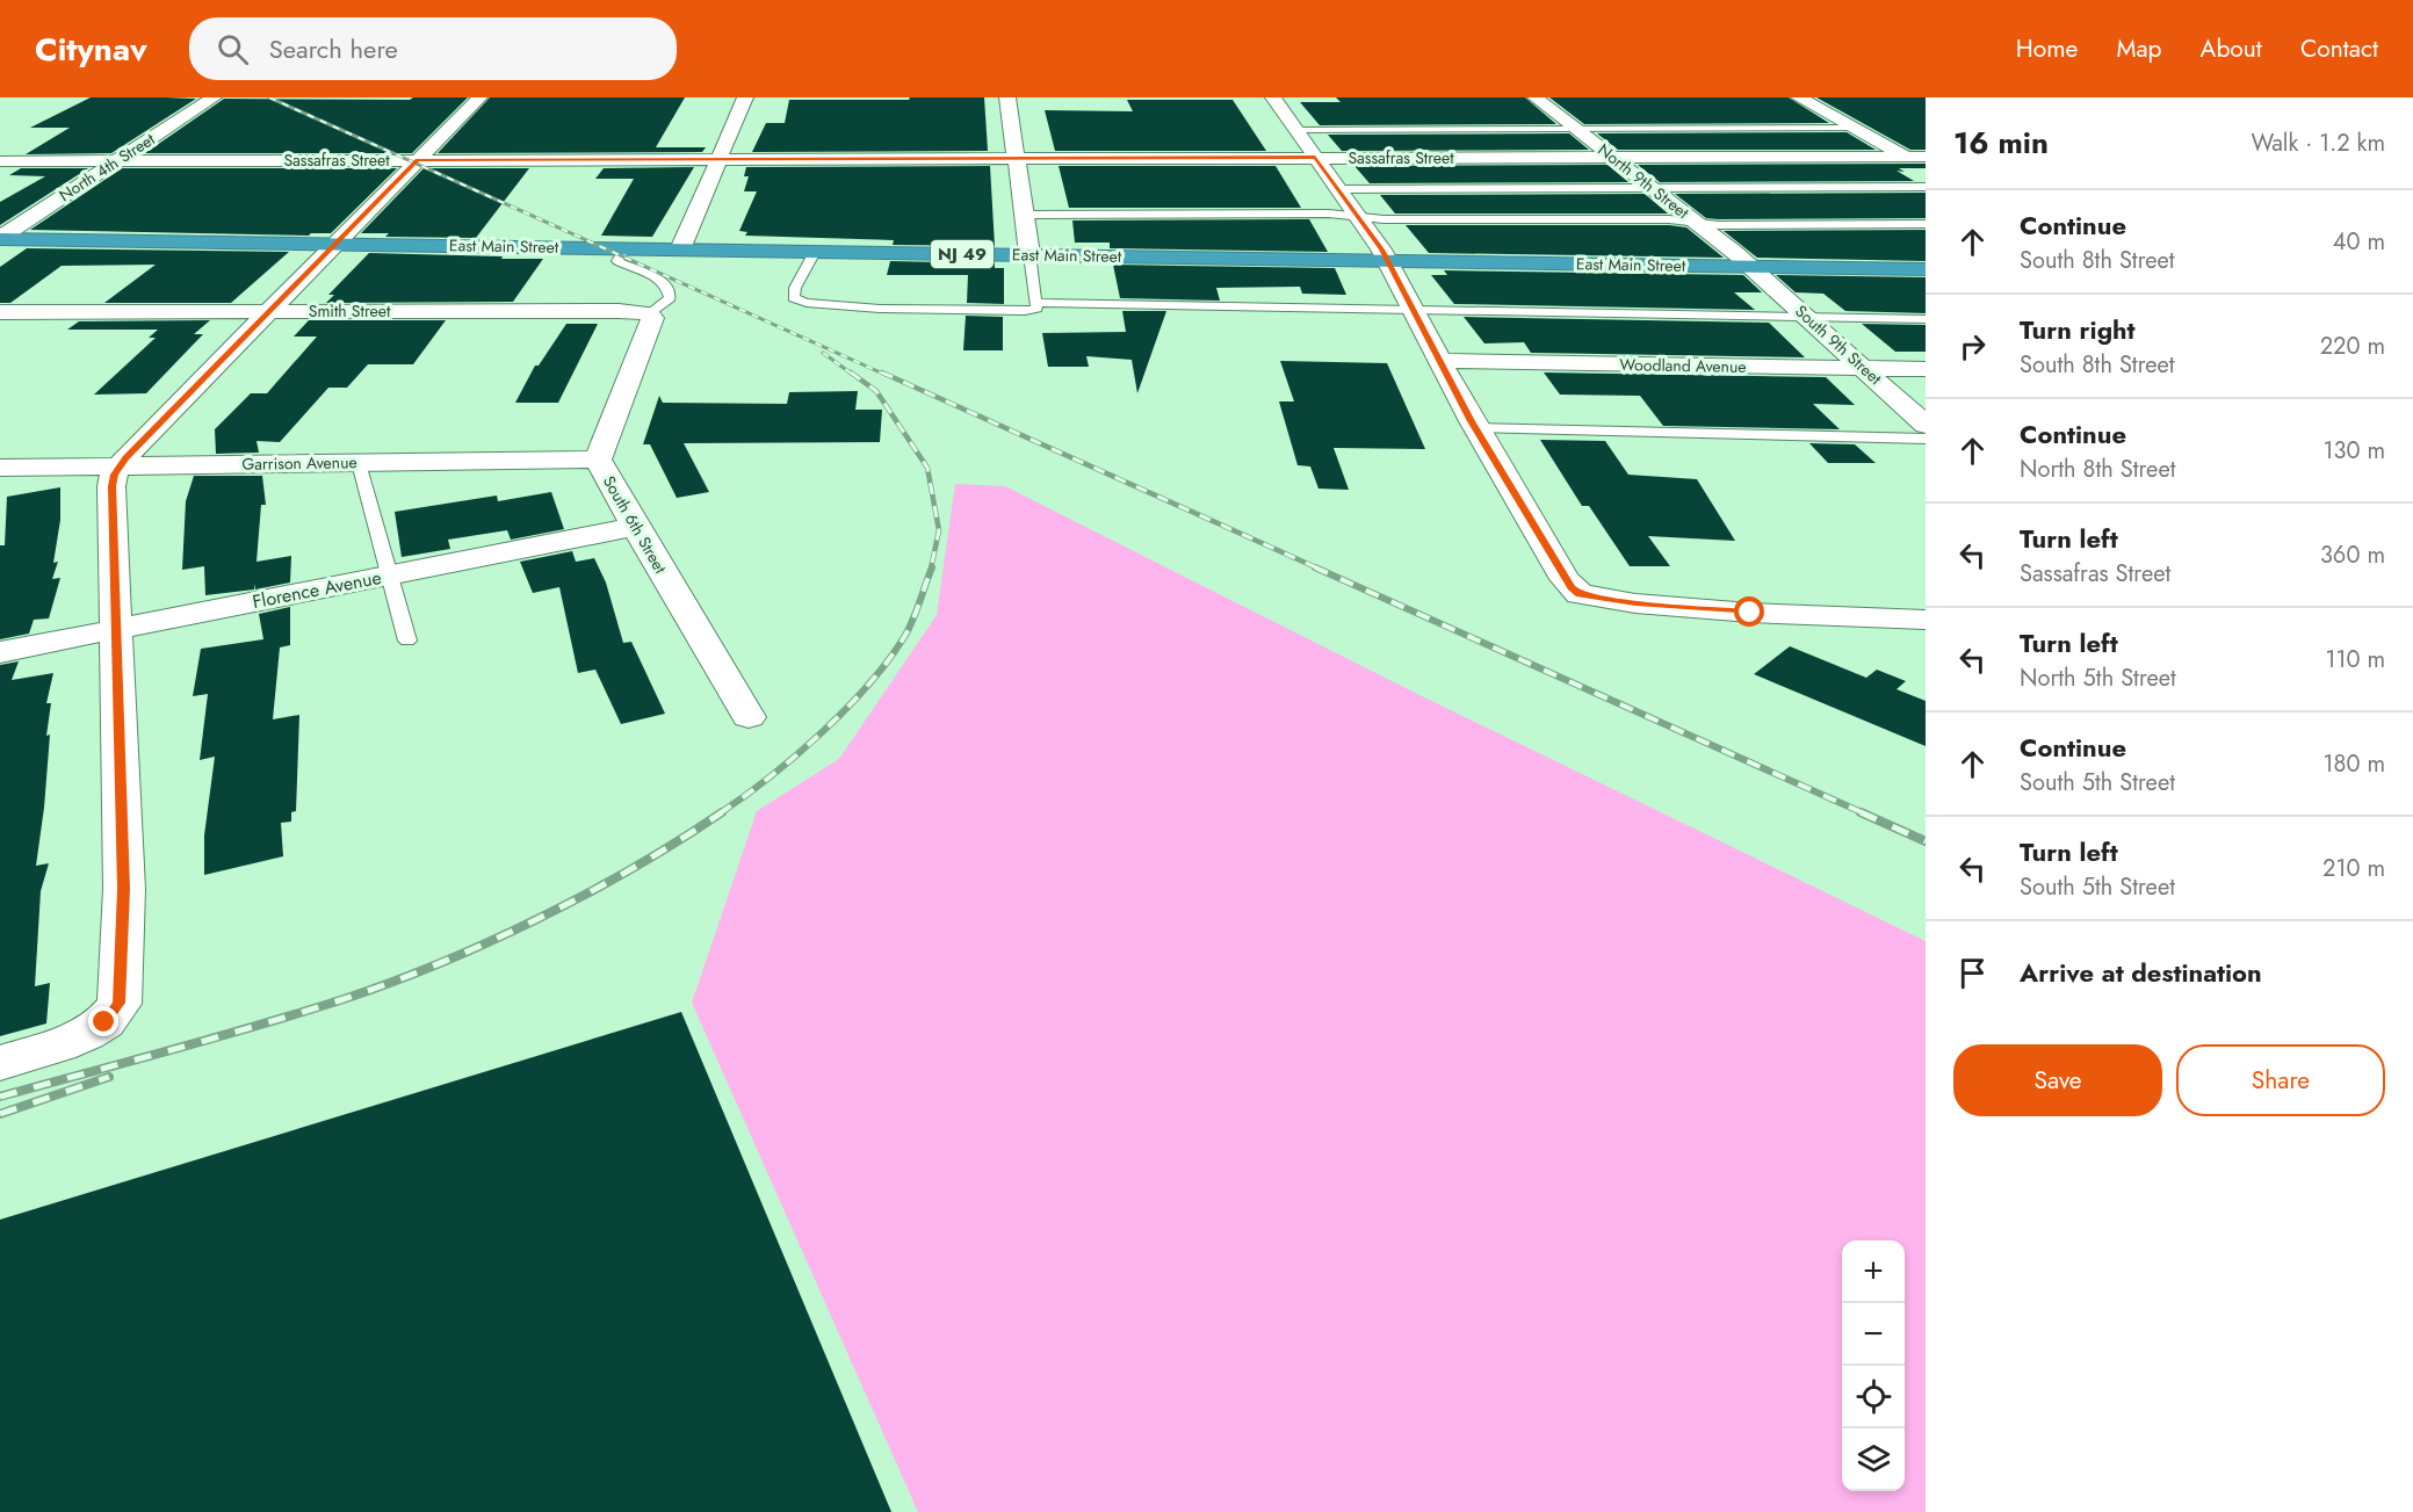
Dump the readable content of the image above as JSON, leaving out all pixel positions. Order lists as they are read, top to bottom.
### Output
{
  "streets": {
    "highway": ["East Main Street", "NJ 49"],
    "street": [
      "Sassafras Street",
      "North 4th Street",
      "North 9th Street",
      "Smith Street",
      "South 9th Street",
      "Woodland Avenue",
      "Garrison Avenue",
      "South 6th Street",
      "Florence Avenue"
    ]
  },
  "crossings": [
    ["Sassafras Street", "North 4th Street"],
    ["Sassafras Street", "North 9th Street"],
    ["North 4th Street", "East Main Street"],
    ["North 9th Street", "East Main Street"],
    ["North 9th Street", "South 9th Street"],
    ["East Main Street", "South 9th Street"],
    ["Smith Street", "South 6th Street"],
    ["South 9th Street", "Woodland Avenue"],
    ["Garrison Avenue", "South 6th Street"],
    ["South 6th Street", "Florence Avenue"]
  ],
  "page": {
    "header": "Citynav",
    "search": "Search here",
    "nav": [
      "Home",
      "Map",
      "About",
      "Contact"
    ],
    "heading": ["16 min", "Walk · 1.2 km"],
    "list": [
      ["Continue", "South 8th Street", "40 m"],
      ["Turn right", "South 8th Street", "220 m"],
      ["Continue", "North 8th Street", "130 m"],
      ["Turn left", "Sassafras Street", "360 m"],
      ["Turn left", "North 5th Street", "110 m"],
      ["Continue", "South 5th Street", "180 m"],
      ["Turn left", "South 5th Street", "210 m"],
      "Arrive at destination"
    ],
    "buttons": ["Save", "Share"],
    "map_buttons": ["+", "−"]
  }
}
